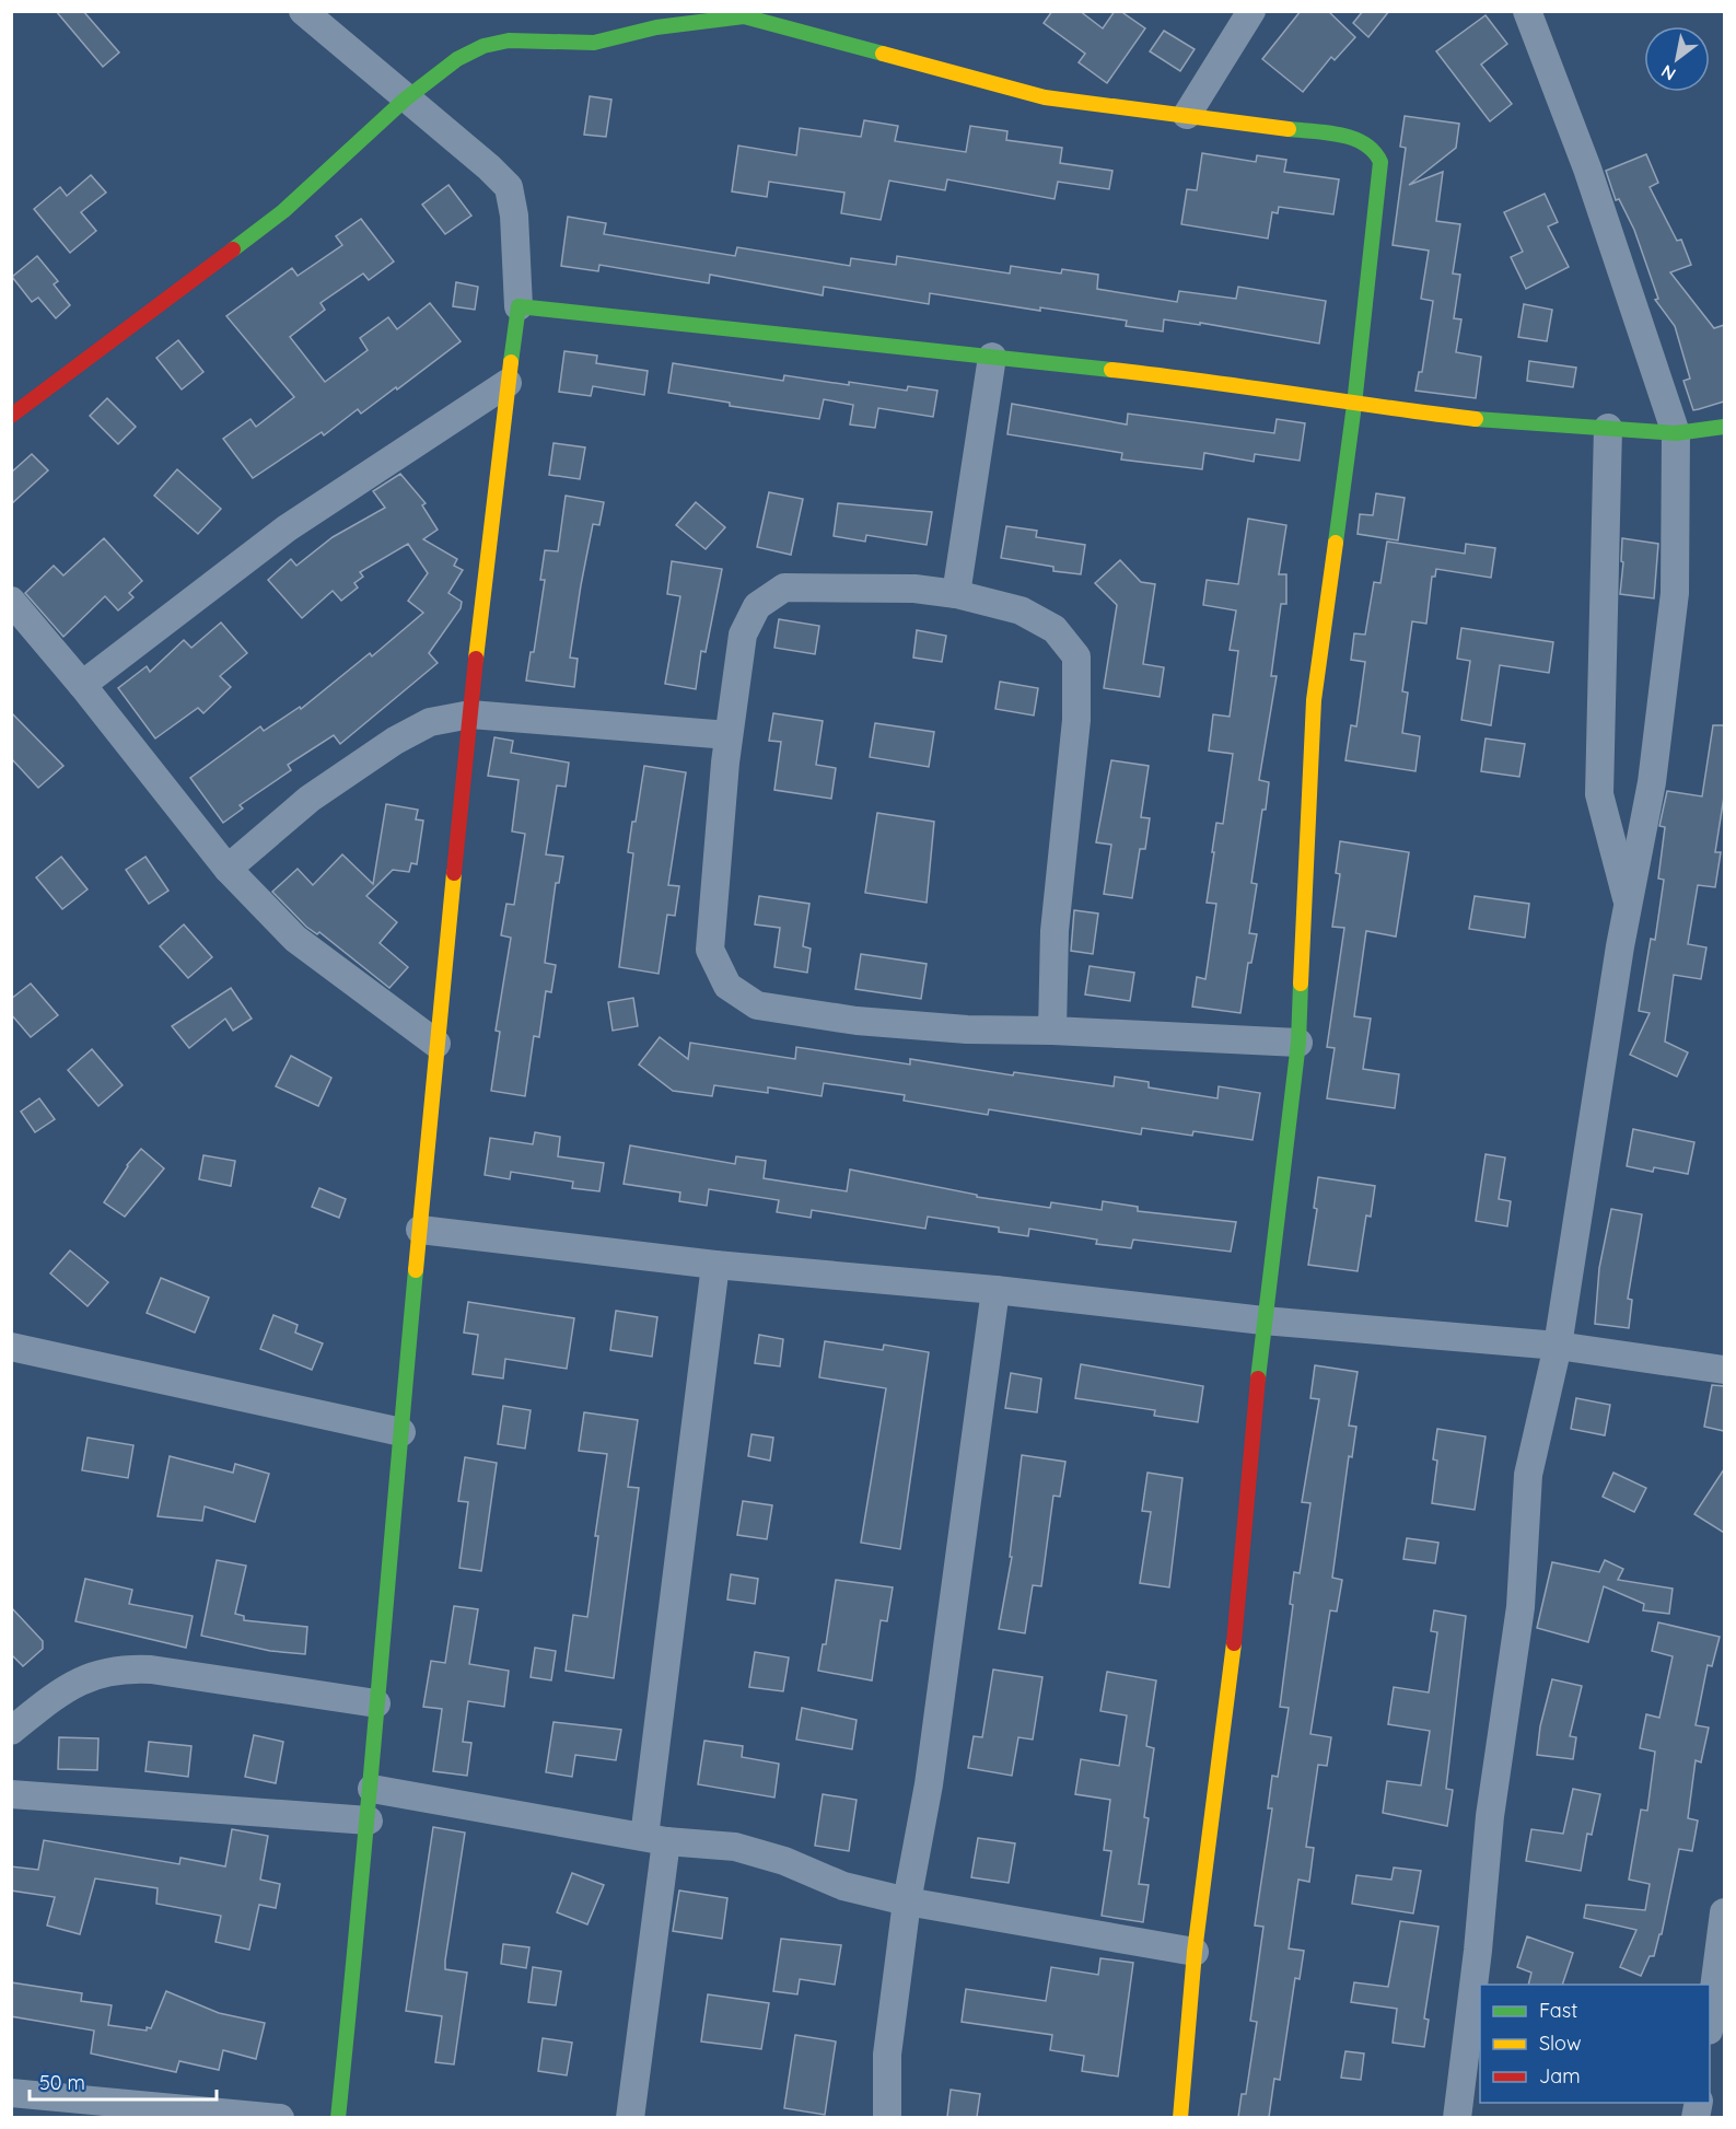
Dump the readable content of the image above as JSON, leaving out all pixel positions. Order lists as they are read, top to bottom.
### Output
{
  "legend": ["Fast", "Slow", "Jam"],
  "scale_bar": "50 m",
  "north": "bottom left"
}
